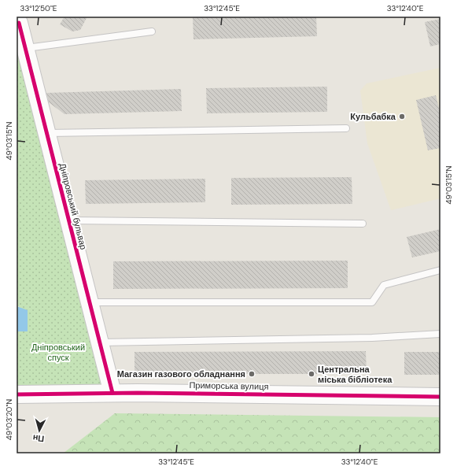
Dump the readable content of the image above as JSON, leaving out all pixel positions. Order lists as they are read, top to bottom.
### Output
{
  "streets": {
    "street": ["Дніпровський бульвар", "Приморська вулиця"]
  },
  "crossings": [
    ["Дніпровський бульвар", "Приморська вулиця"]
  ],
  "parks": ["Дніпровський спуск"],
  "places": ["Кульбабка", "Магазин газового обладнання", "Центральна міська бібліотека"],
  "north": "bottom",
  "coordinates": [
    "33°12'50\"E",
    "33°12'45\"E",
    "33°12'40\"E",
    "49°03'15\"N",
    "49°03'20\"N"
  ]
}
